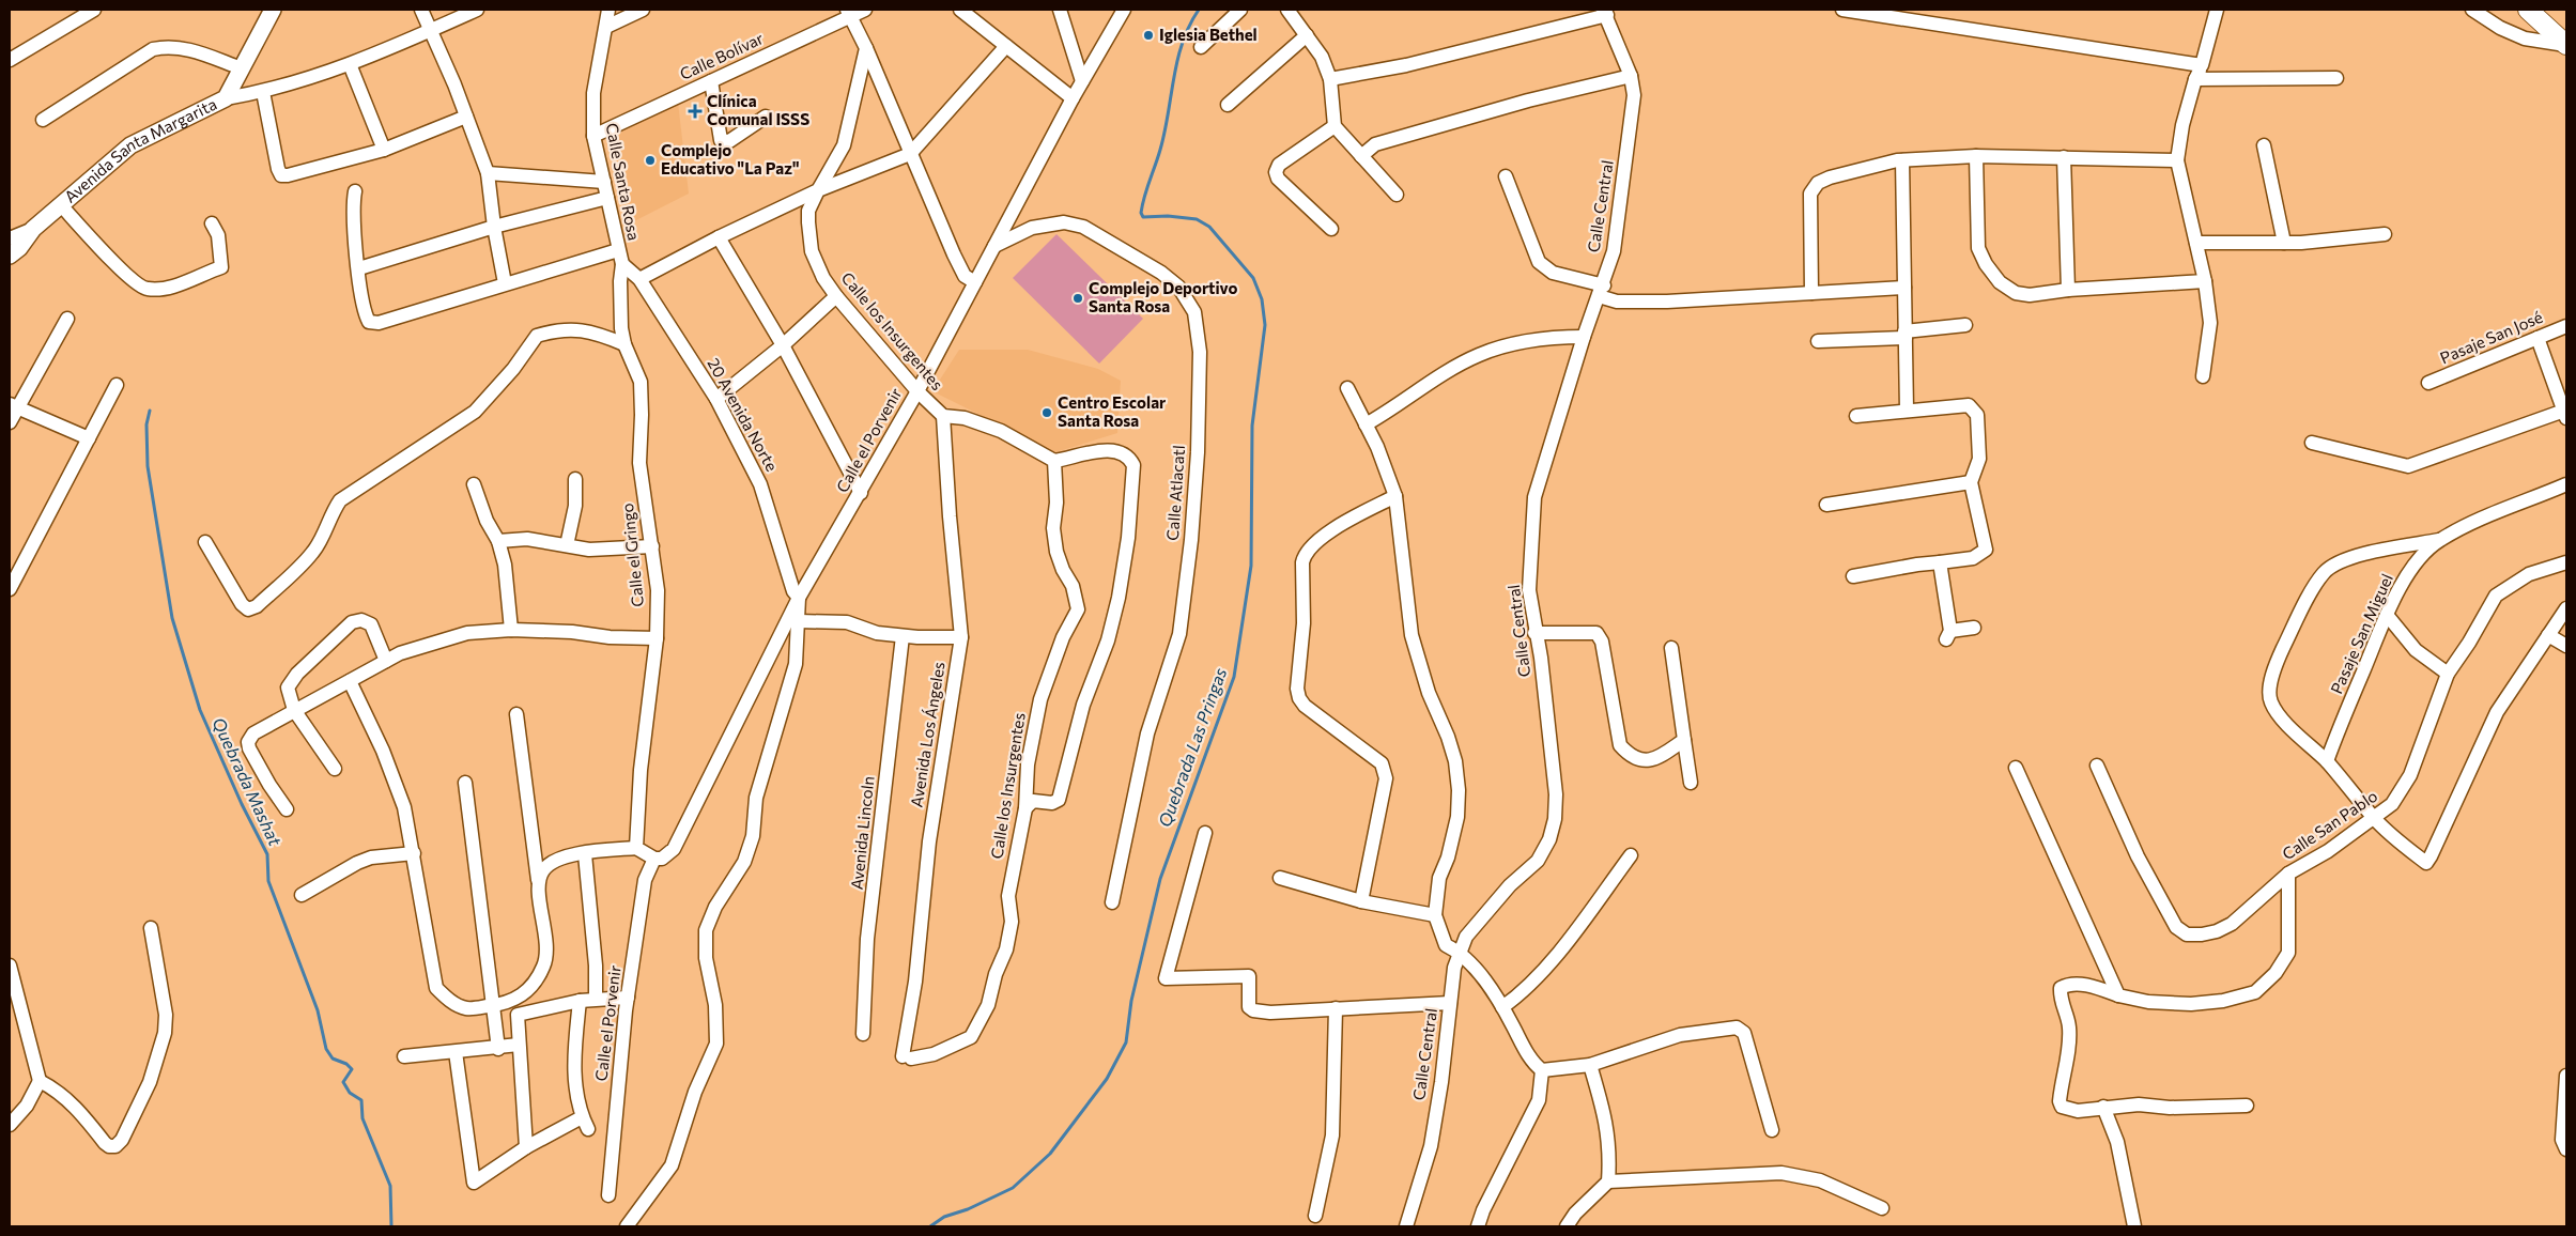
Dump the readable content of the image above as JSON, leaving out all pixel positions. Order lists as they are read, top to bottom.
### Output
{
  "streets": {
    "street": [
      "Calle Bolívar",
      "Avenida Santa Margarita",
      "Calle Santa Rosa",
      "Calle Central",
      "Calle los Insurgentes",
      "Pasaje San José",
      "20 Avenida Norte",
      "Calle el Porvenir",
      "Calle Atlacatl",
      "Calle el Gringo",
      "Pasaje San Miguel",
      "Avenida Los Ángeles",
      "Calle San Pablo",
      "Avenida Lincoln"
    ]
  },
  "crossings": [
    ["Calle Bolívar", "Calle Santa Rosa"],
    ["Calle Santa Rosa", "20 Avenida Norte"],
    ["Calle Santa Rosa", "Calle el Gringo"],
    ["Calle los Insurgentes", "Calle el Porvenir"],
    ["Calle los Insurgentes", "Avenida Los Ángeles"],
    ["20 Avenida Norte", "Calle el Porvenir"],
    ["20 Avenida Norte", "Calle el Gringo"],
    ["Calle el Porvenir", "Calle Atlacatl"]
  ],
  "water": ["Quebrada Las Pringas", "Quebrada Mashat"],
  "places": {
    "other": [
      "Iglesia Bethel",
      "Complejo Educativo \"La Paz\"",
      "Complejo Deportivo Santa Rosa",
      "Centro Escolar Santa Rosa"
    ],
    "health": ["Clínica Comunal ISSS"]
  }
}
